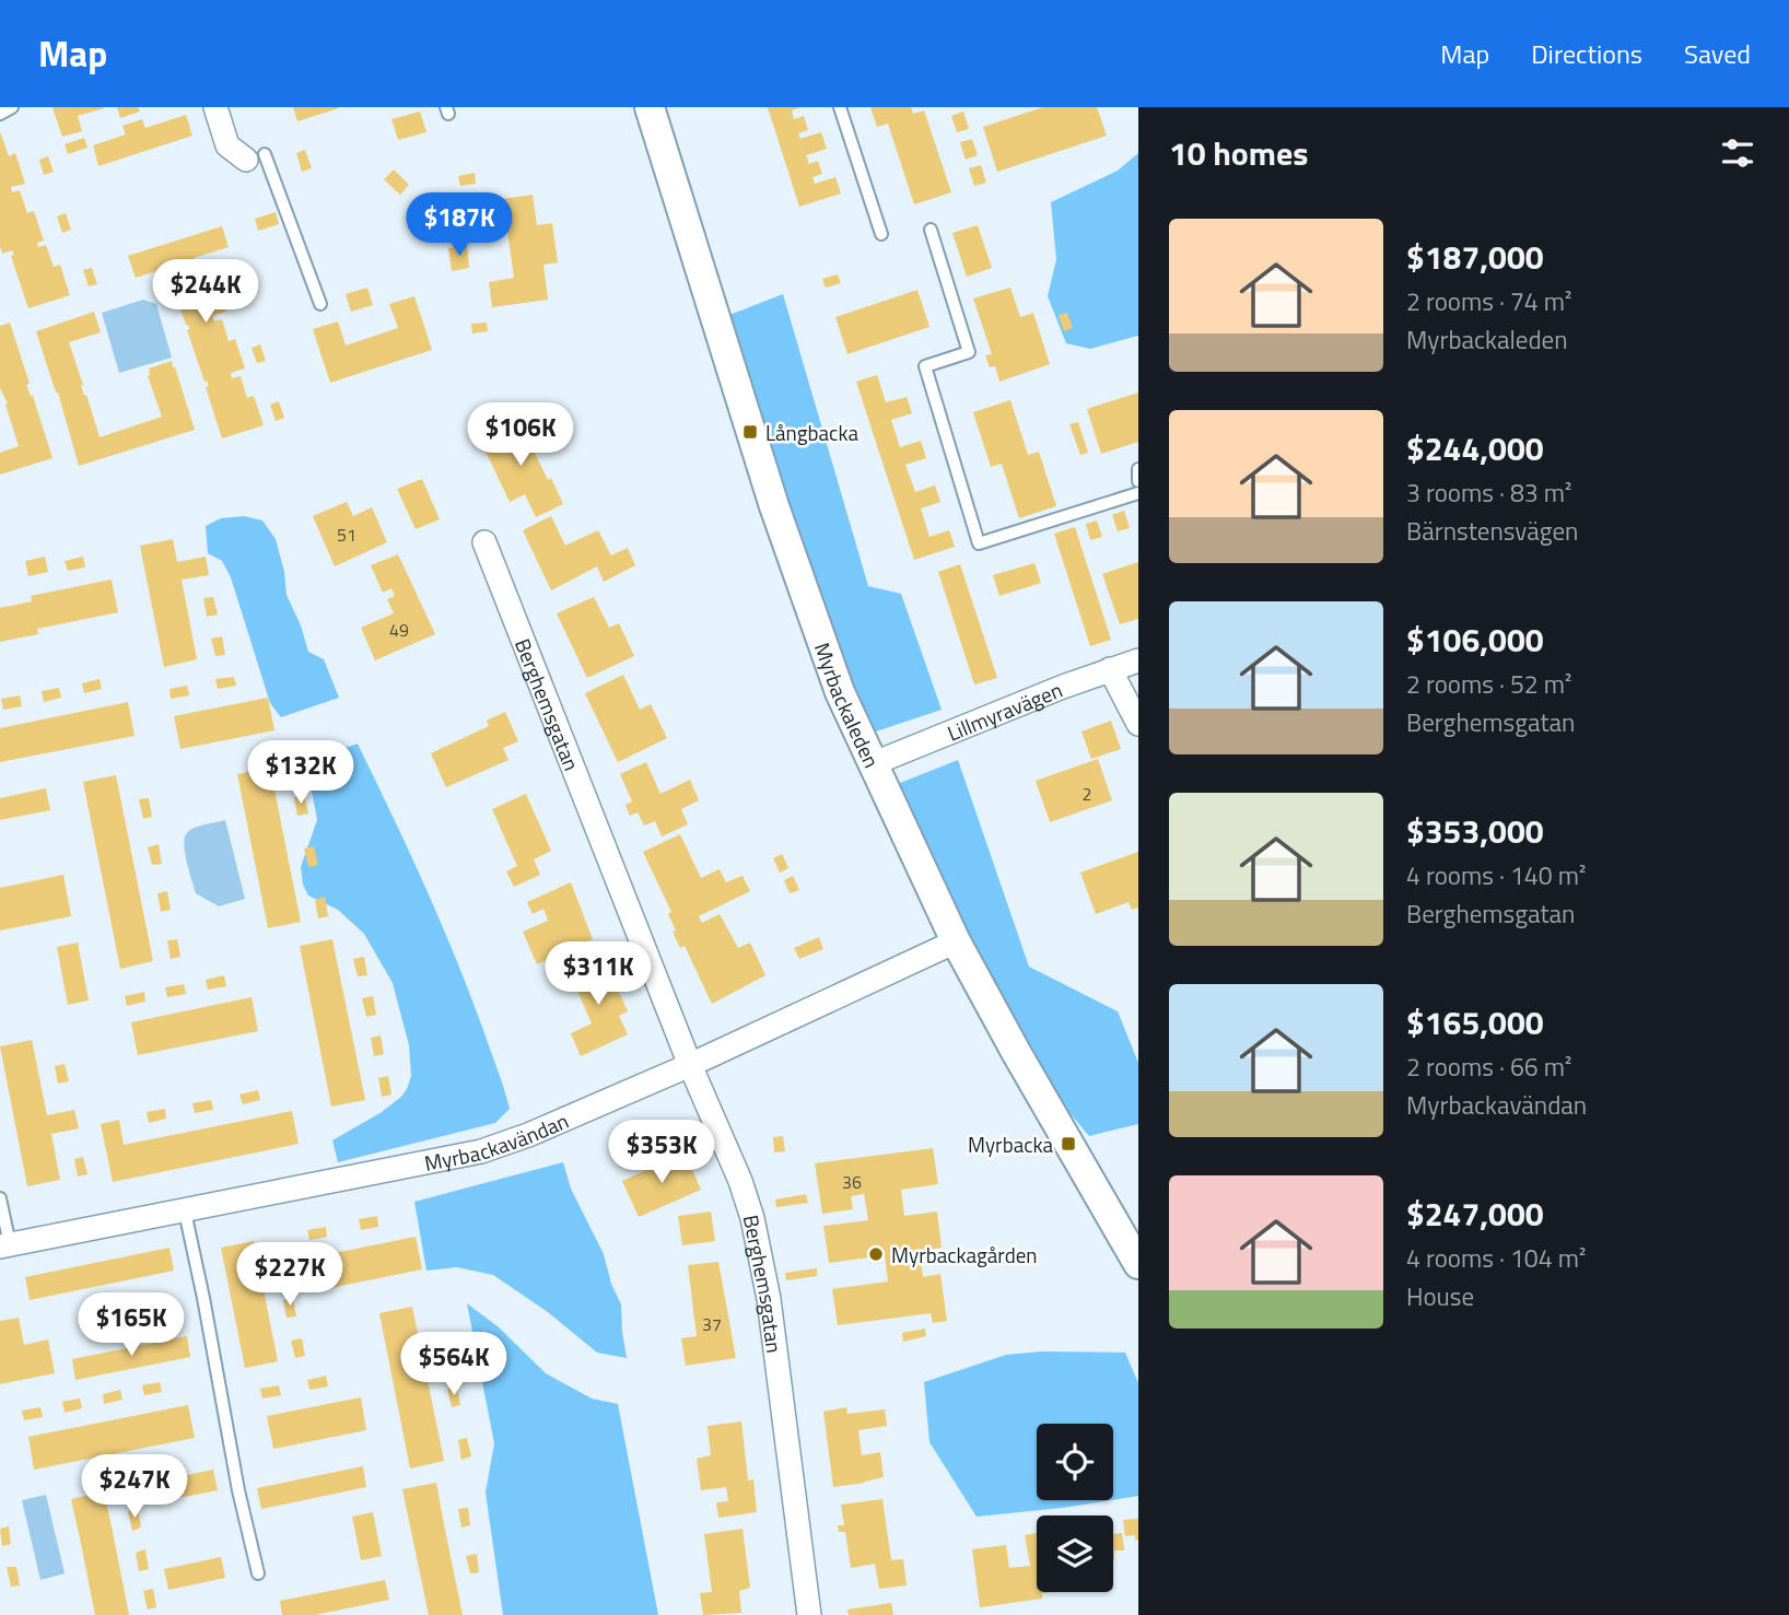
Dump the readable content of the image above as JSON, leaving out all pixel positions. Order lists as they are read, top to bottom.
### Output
{
  "streets": {
    "street": [
      "Berghemsgatan",
      "Myrbackaleden",
      "Lillmyravägen",
      "Myrbackavändan"
    ]
  },
  "crossings": [
    ["Berghemsgatan", "Myrbackavändan"],
    ["Myrbackaleden", "Lillmyravägen"],
    ["Myrbackaleden", "Myrbackavändan"]
  ],
  "places": {
    "transit": ["Långbacka", "Myrbacka"],
    "other": ["Myrbackagården"]
  },
  "house_numbers": [
    "51",
    "49",
    "2",
    "36",
    "37"
  ],
  "page": {
    "header": "Map",
    "nav": ["Map", "Directions", "Saved"],
    "heading": "10 homes",
    "price": [
      "$187K",
      "$244K",
      "$106K",
      "$132K",
      "$311K",
      "$353K",
      "$227K",
      "$165K",
      "$564K",
      "$247K"
    ],
    "list": [
      {
        "name": "$187,000",
        "note": "2 rooms · 74 m² · Myrbackaleden"
      },
      {
        "name": "$244,000",
        "note": "3 rooms · 83 m² · Bärnstensvägen"
      },
      {
        "name": "$106,000",
        "note": "2 rooms · 52 m² · Berghemsgatan"
      },
      {
        "name": "$353,000",
        "note": "4 rooms · 140 m² · Berghemsgatan"
      },
      {
        "name": "$165,000",
        "note": "2 rooms · 66 m² · Myrbackavändan"
      },
      {
        "name": "$247,000",
        "note": "4 rooms · 104 m² · House"
      }
    ]
  }
}
